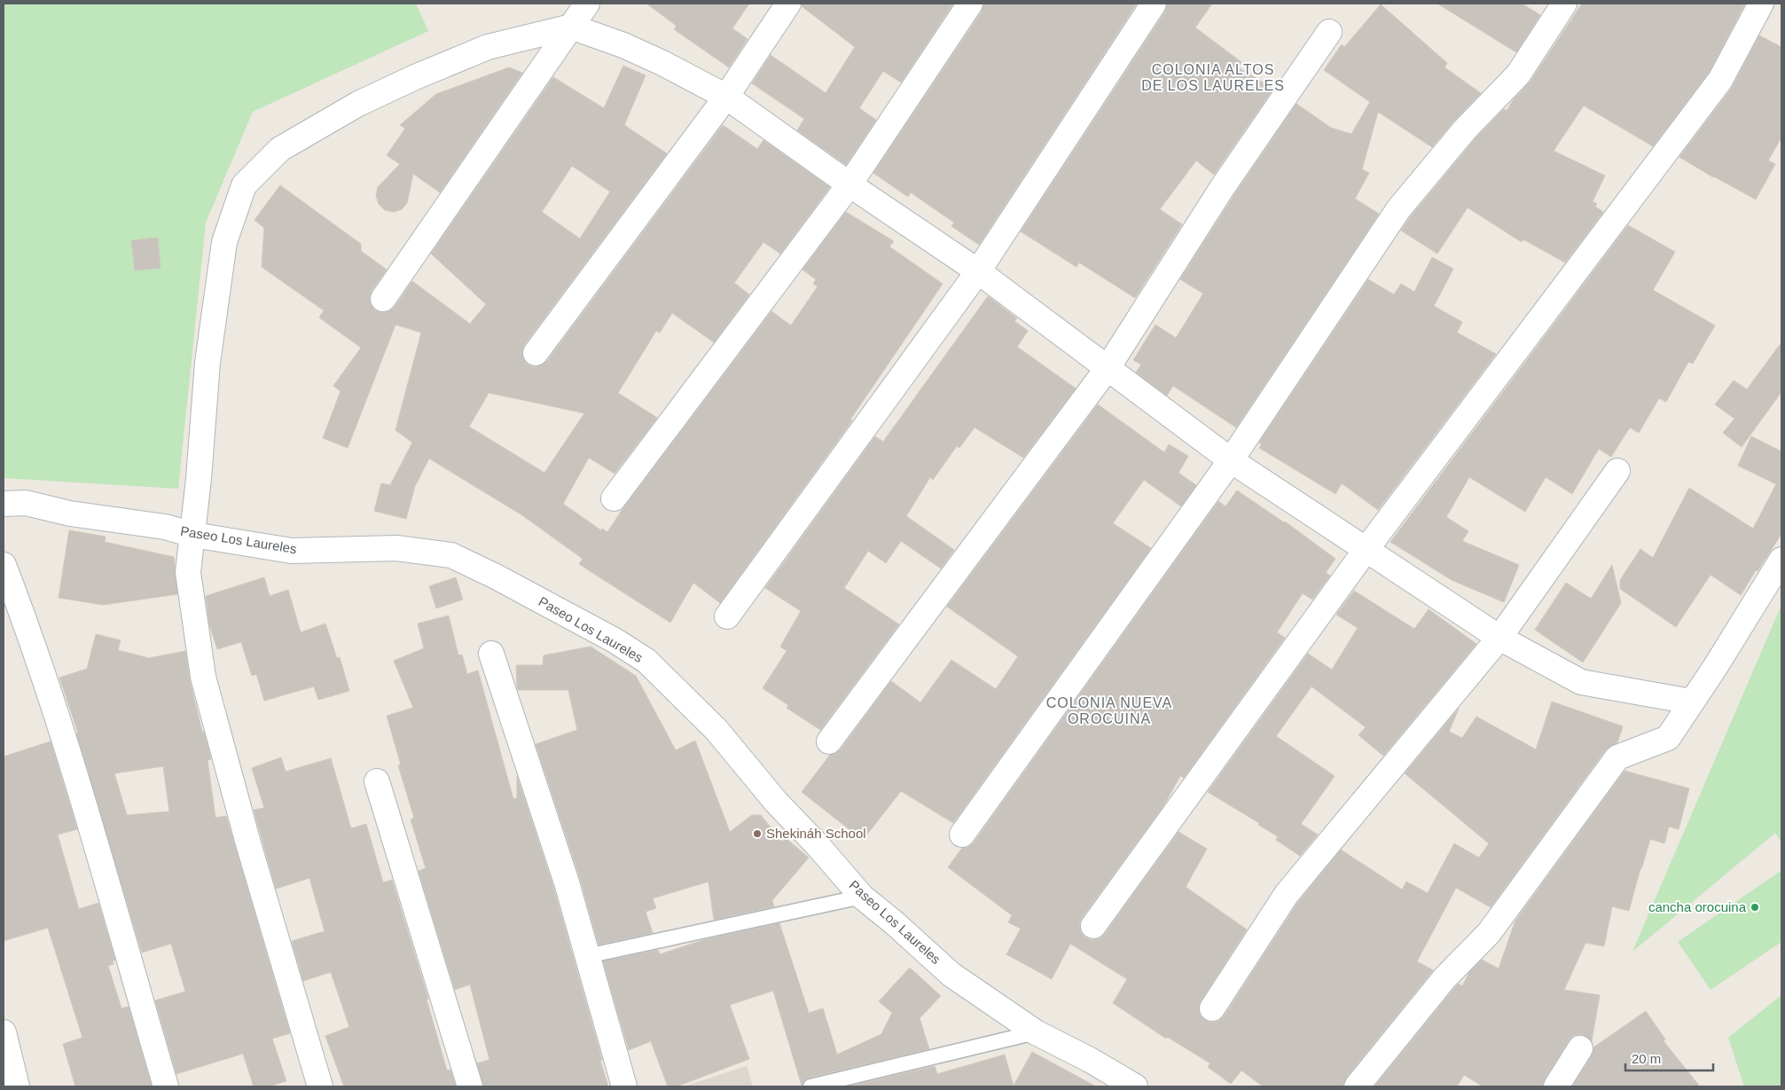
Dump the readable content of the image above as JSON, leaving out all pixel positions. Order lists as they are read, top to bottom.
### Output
{
  "streets": {
    "street": ["Paseo Los Laureles"]
  },
  "districts": ["COLONIA ALTOS DE LOS LAURELES", "COLONIA NUEVA OROCUINA"],
  "places": ["Shekináh School", "cancha orocuina"],
  "scale_bar": "20 m"
}
